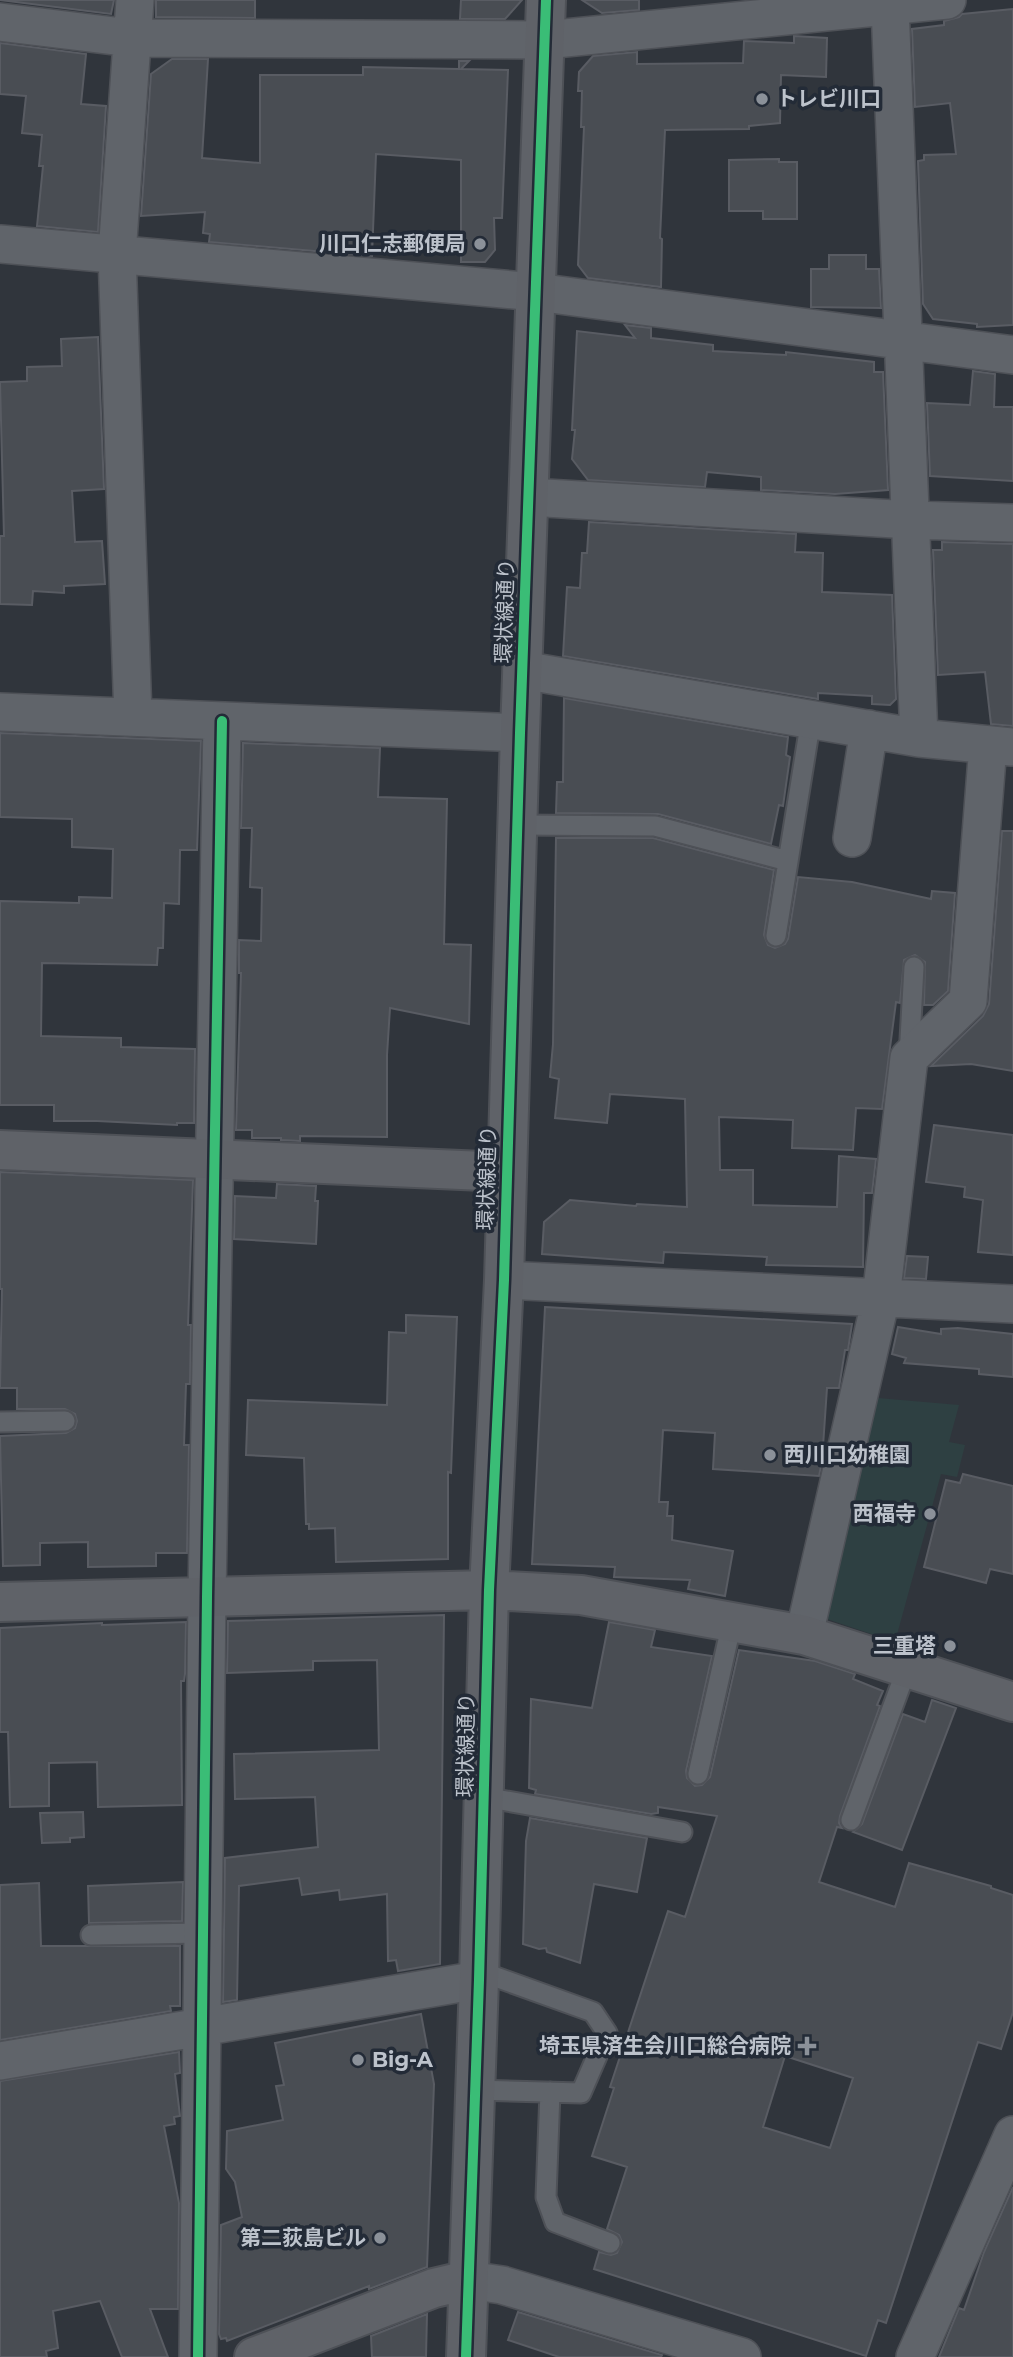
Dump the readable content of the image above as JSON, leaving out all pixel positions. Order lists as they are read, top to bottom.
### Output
{
  "streets": {
    "main road": ["環状線通り"]
  },
  "places": {
    "other": [
      "トレビ川口",
      "川口仁志郵便局",
      "西川口幼稚園",
      "西福寺",
      "三重塔",
      "Big-A",
      "第二荻島ビル"
    ],
    "health": ["埼玉県済生会川口総合病院"]
  }
}
